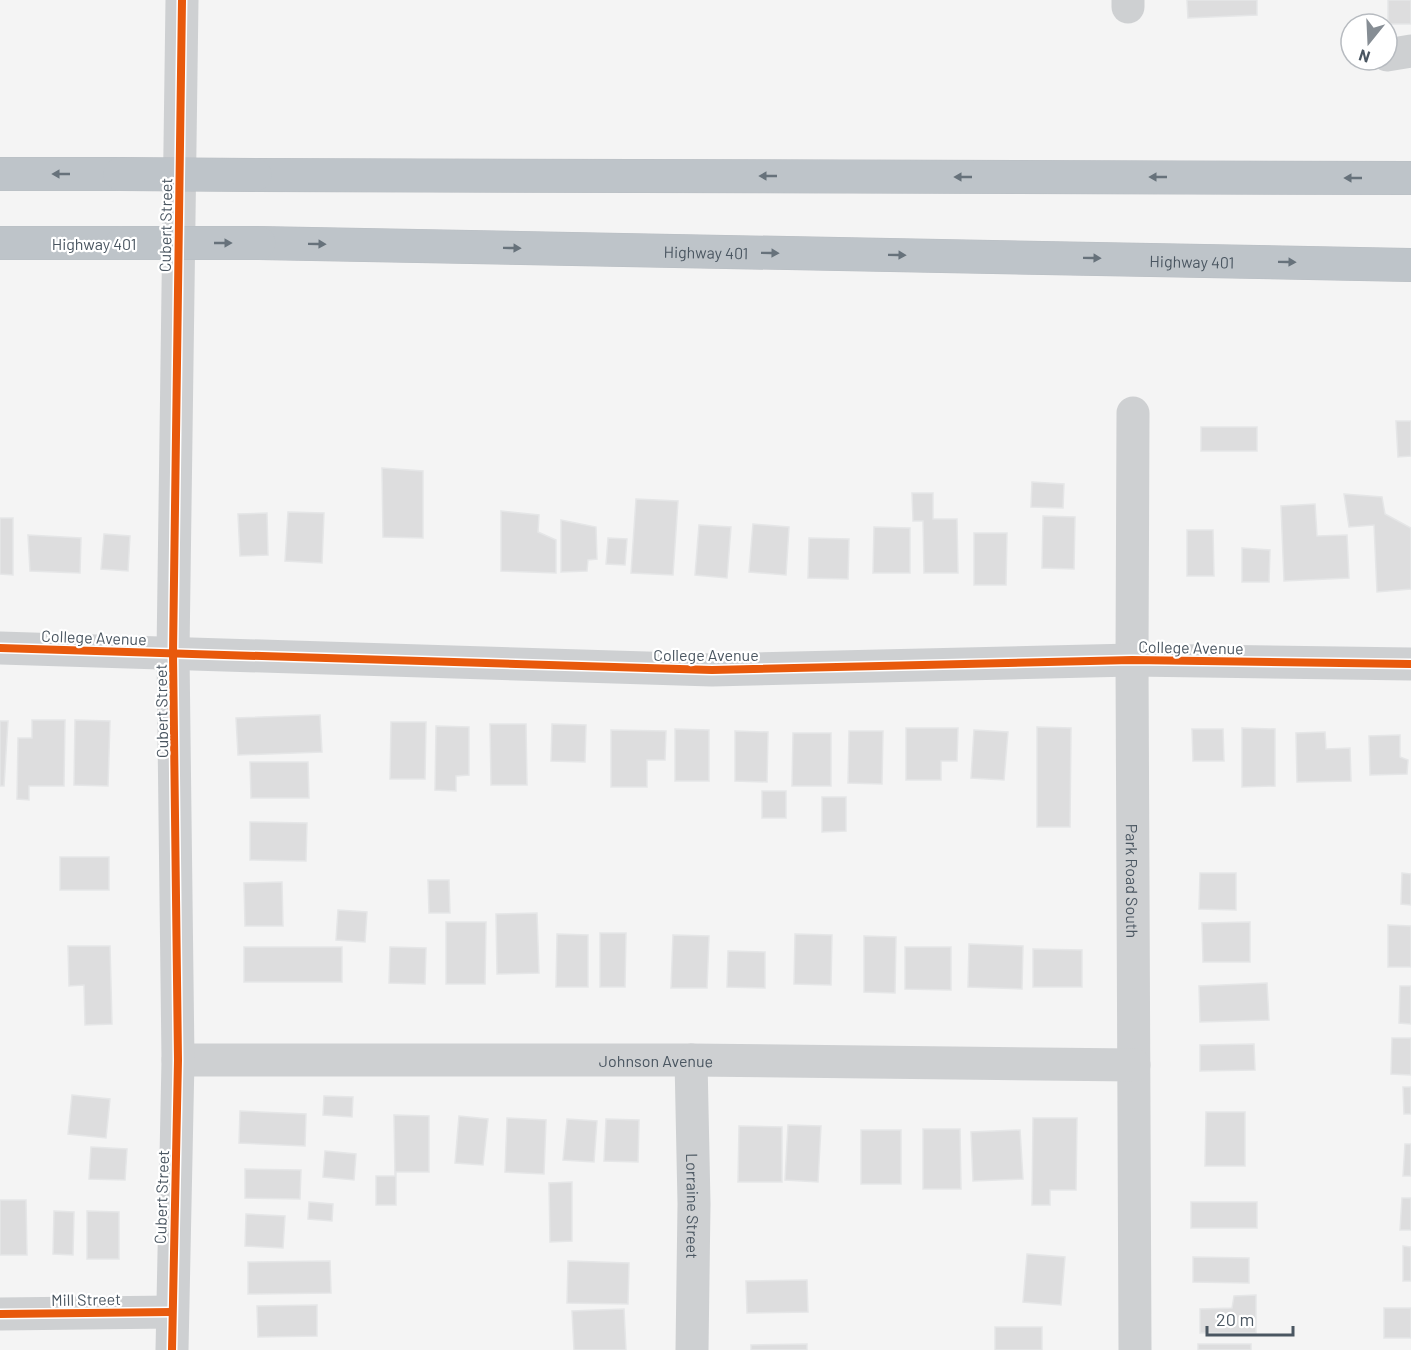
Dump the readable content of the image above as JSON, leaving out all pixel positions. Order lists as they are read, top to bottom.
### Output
{
  "streets": {
    "highway": ["Highway 401"],
    "street": [
      "Cubert Street",
      "College Avenue",
      "Park Road South",
      "Johnson Avenue",
      "Lorraine Street",
      "Mill Street"
    ]
  },
  "crossings": [
    ["Cubert Street", "College Avenue"],
    ["Cubert Street", "Johnson Avenue"],
    ["Cubert Street", "Mill Street"],
    ["College Avenue", "Park Road South"],
    ["Park Road South", "Johnson Avenue"],
    ["Johnson Avenue", "Lorraine Street"]
  ],
  "scale_bar": "20 m",
  "north": "bottom"
}
